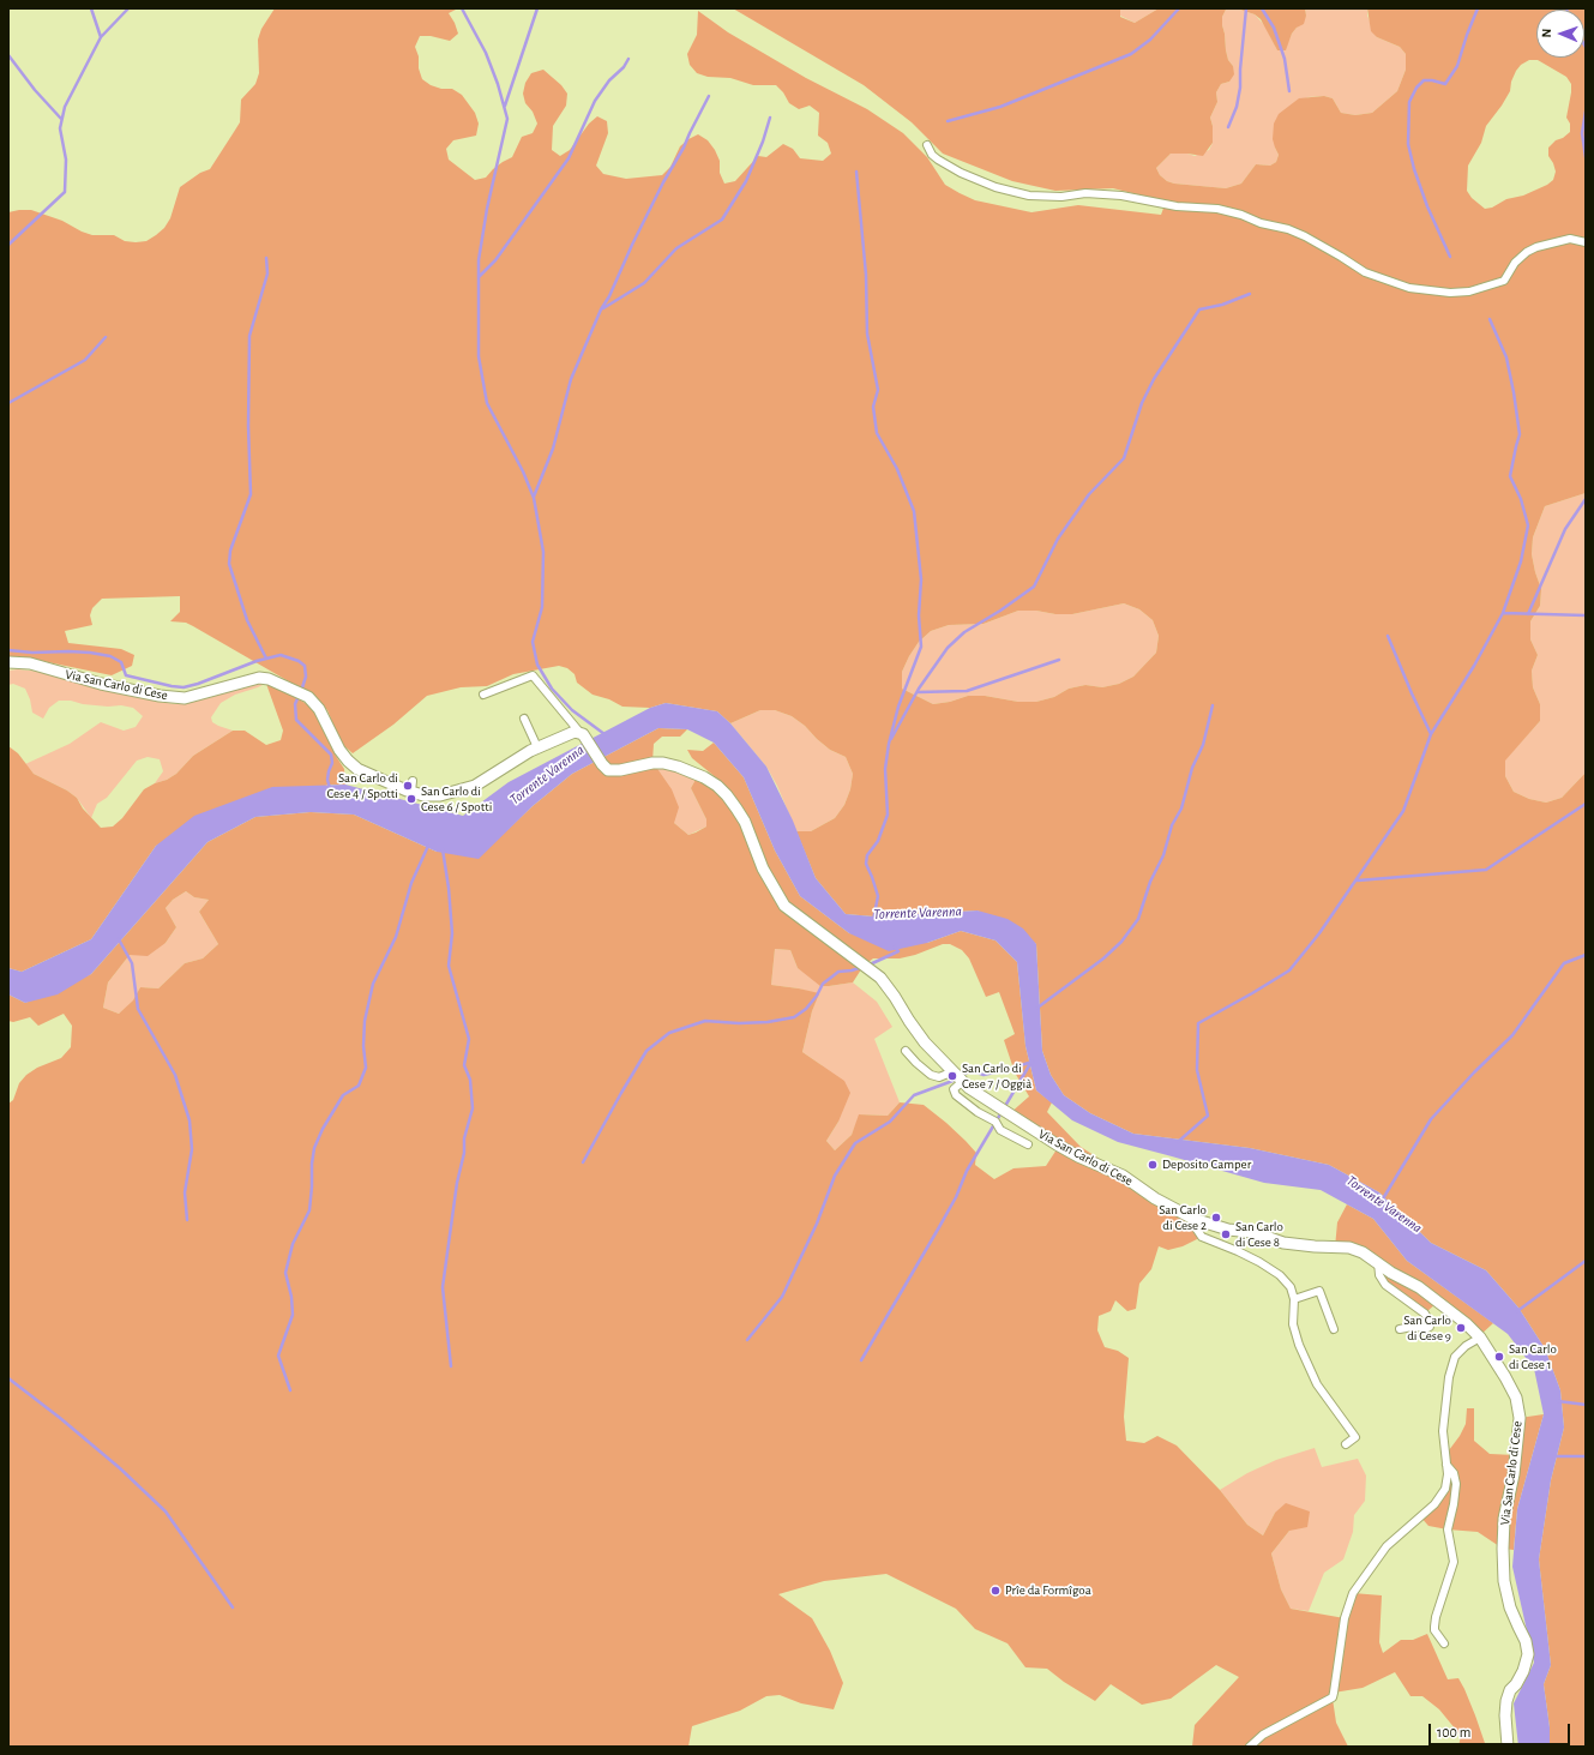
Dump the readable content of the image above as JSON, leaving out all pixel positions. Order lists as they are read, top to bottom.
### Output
{
  "streets": {
    "street": ["Via San Carlo di Cese"]
  },
  "water": ["Torrente Varenna"],
  "places": [
    "San Carlo di Cese 4 / Spotti",
    "San Carlo di Cese 6 / Spotti",
    "San Carlo di Cese 7 / Oggià",
    "Deposito Camper",
    "San Carlo di Cese 2",
    "San Carlo di Cese 8",
    "San Carlo di Cese 9",
    "San Carlo di Cese 1",
    "Prîe da Formîgoa"
  ],
  "scale_bar": "100 m",
  "north": "left"
}
